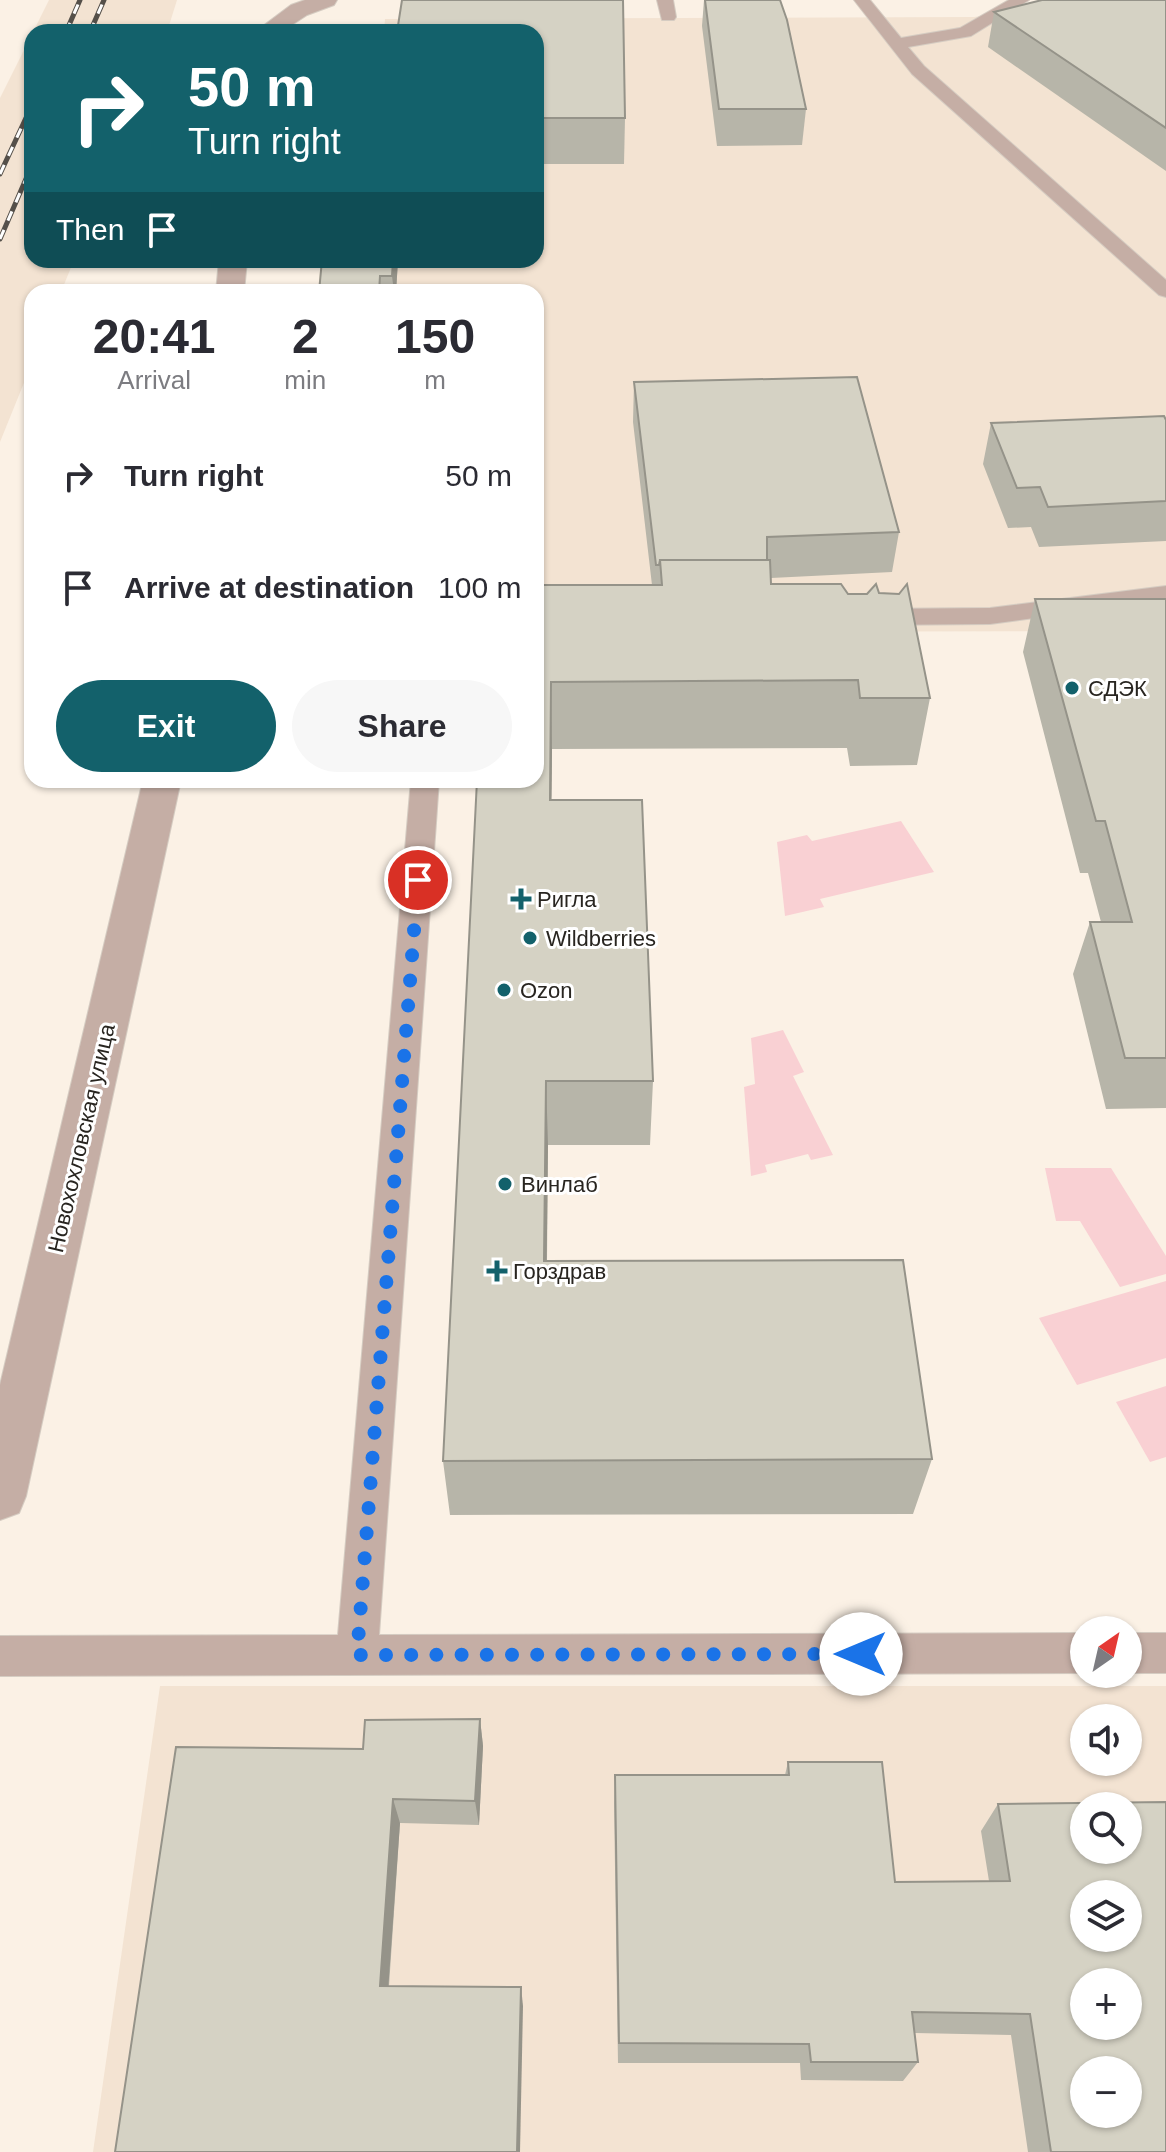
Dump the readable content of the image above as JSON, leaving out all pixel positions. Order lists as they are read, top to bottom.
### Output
{
  "streets": {
    "street": ["Новохохловская улица"]
  },
  "places": {
    "other": [
      "СДЭК",
      "Wildberries",
      "Ozon",
      "Винлаб"
    ],
    "health": ["Ригла", "Горздрав"]
  },
  "north": "top right",
  "page": {
    "turn": ["50 m", "Turn right"],
    "then": "Then",
    "eta": [
      "20:41",
      "Arrival",
      "2",
      "min",
      "150",
      "m"
    ],
    "list": [
      {
        "name": "Turn right",
        "value": "50 m"
      },
      {
        "name": "Arrive at destination",
        "value": "100 m"
      }
    ],
    "buttons": ["Exit", "Share"],
    "map_buttons": ["+", "−"]
  }
}
